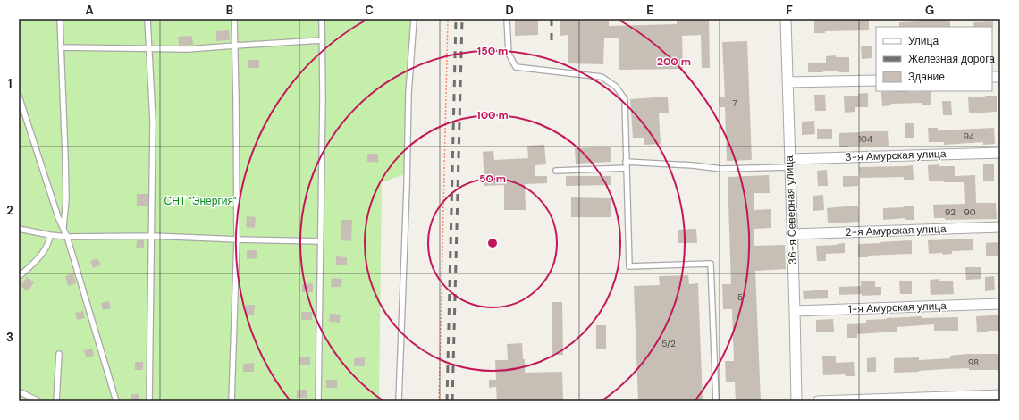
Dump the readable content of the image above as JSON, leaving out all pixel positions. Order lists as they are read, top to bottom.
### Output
{
  "streets": {
    "street": [
      "3-я Амурская улица",
      "36-я Северная улица",
      "2-я Амурская улица",
      "1-я Амурская улица"
    ]
  },
  "crossings": [
    ["3-я Амурская улица", "36-я Северная улица"],
    ["36-я Северная улица", "2-я Амурская улица"],
    ["36-я Северная улица", "1-я Амурская улица"]
  ],
  "parks": ["СНТ \"Энергия\""],
  "house_numbers": [
    "7",
    "94",
    "104",
    "92",
    "90",
    "5",
    "5/2",
    "98"
  ],
  "legend": ["Улица", "Железная дорога", "Здание"],
  "grid": {
    "columns": [
      "A",
      "B",
      "C",
      "D",
      "E",
      "F",
      "G"
    ],
    "rows": ["1", "2", "3"]
  },
  "rings": [
    "150 m",
    "200 m",
    "100 m",
    "50 m"
  ]
}
